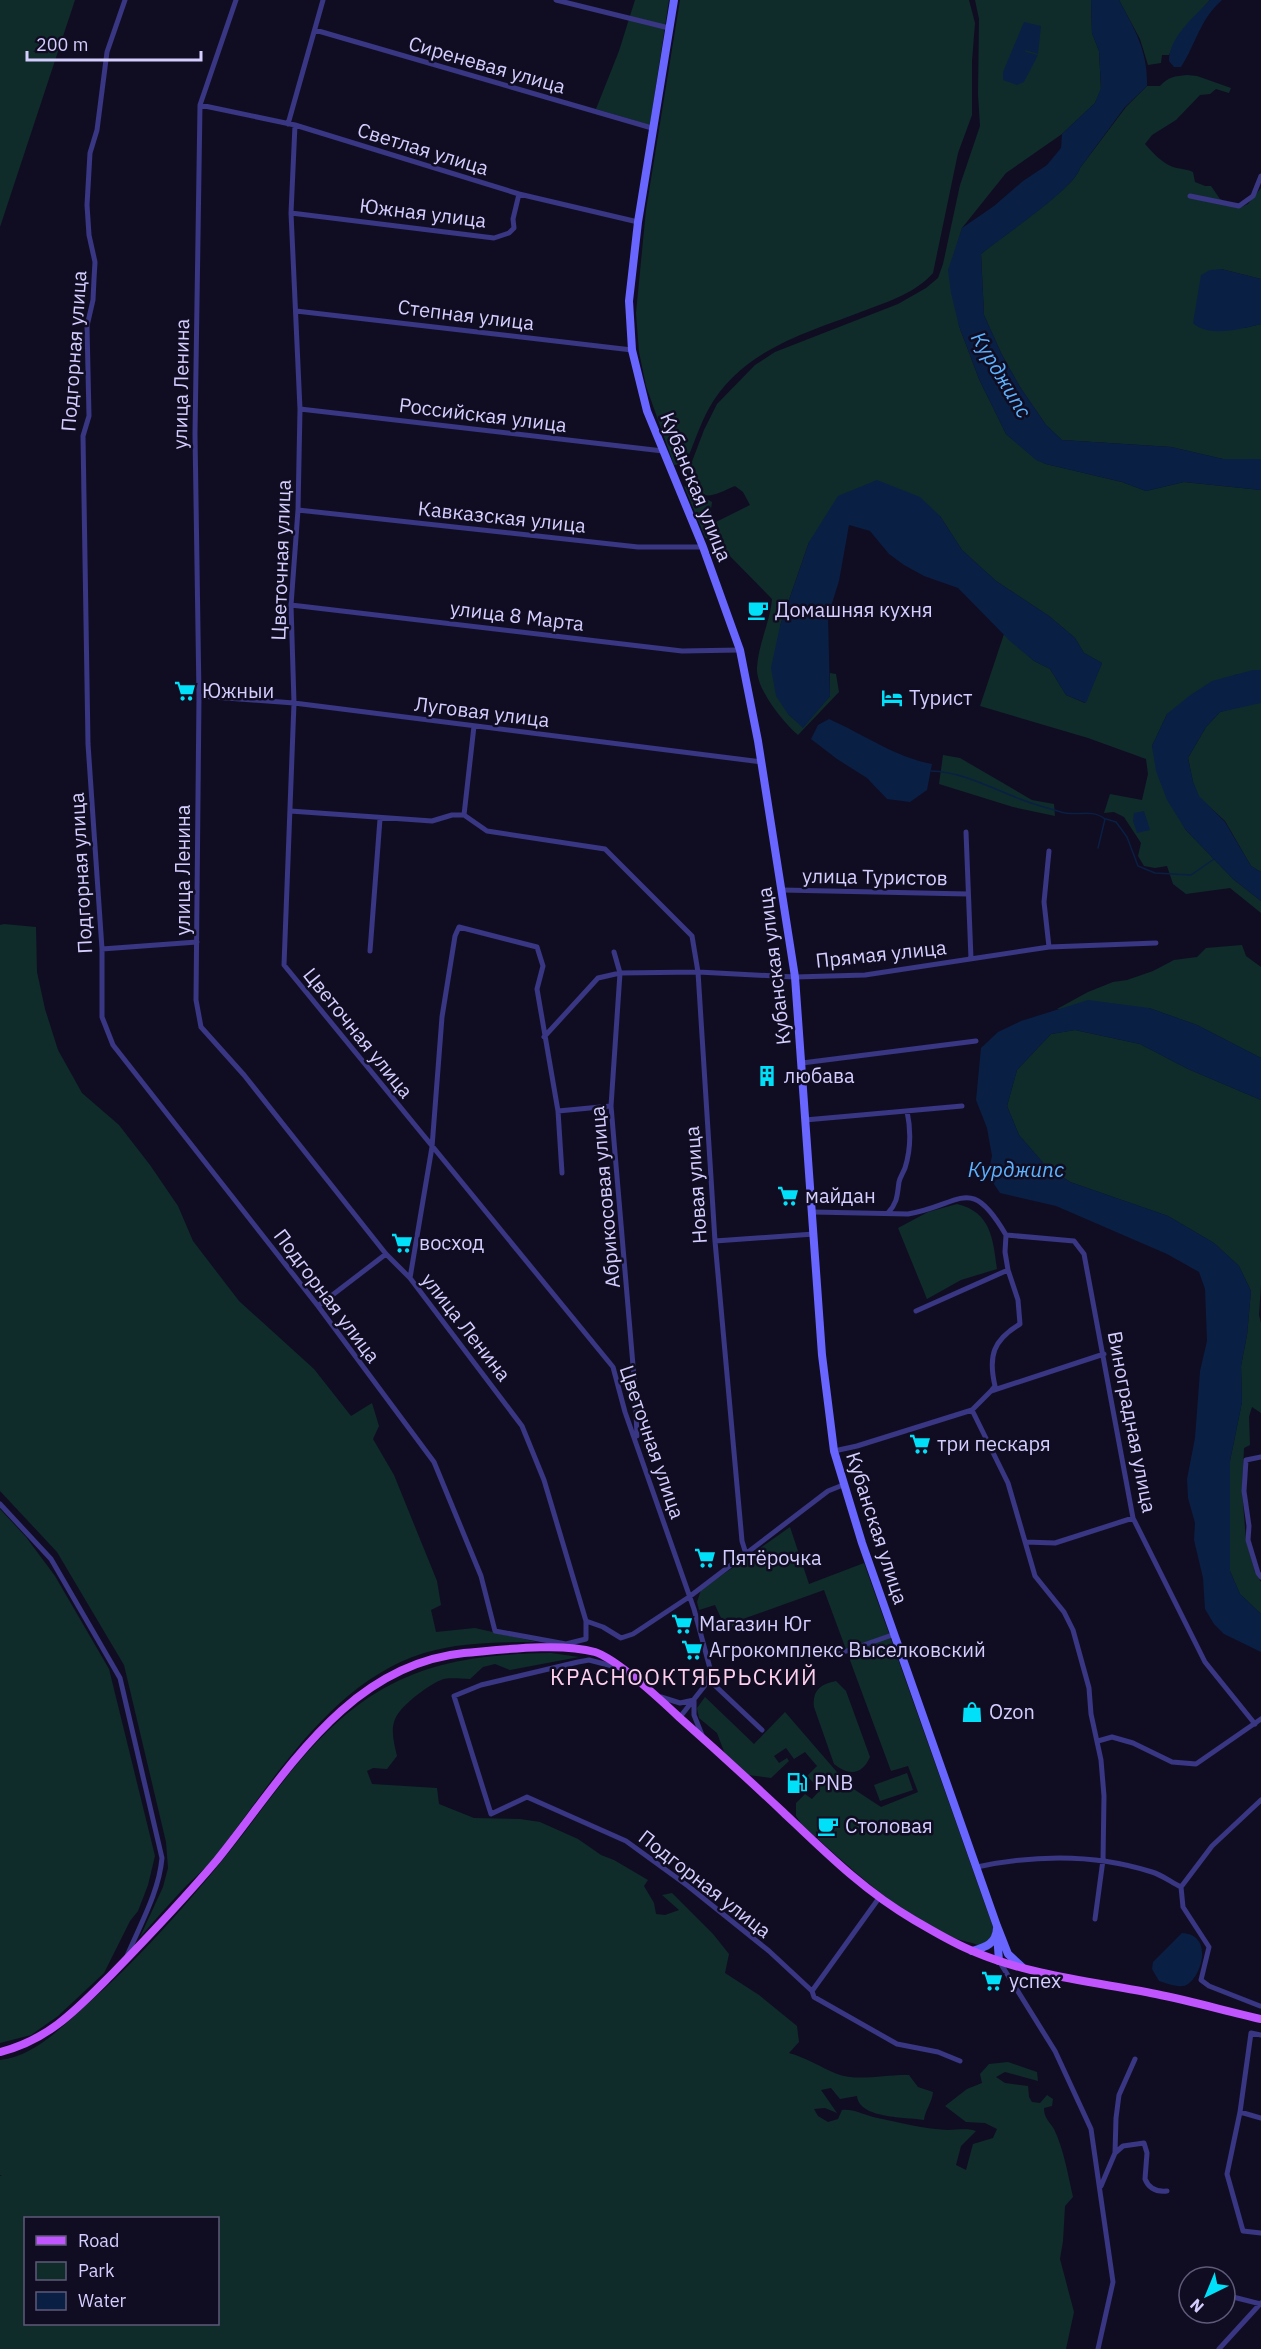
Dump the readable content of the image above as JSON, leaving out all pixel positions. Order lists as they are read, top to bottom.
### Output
{
  "streets": {
    "main road": ["Кубанская улица"],
    "street": [
      "Сиреневая улица",
      "Светлая улица",
      "Южная улица",
      "Степная улица",
      "Подгорная улица",
      "улица Ленина",
      "Российская улица",
      "Кавказская улица",
      "Цветочная улица",
      "улица 8 Марта",
      "Луговая улица",
      "улица Туристов",
      "Прямая улица",
      "Новая улица",
      "Абрикосовая улица",
      "Виноградная улица"
    ]
  },
  "crossings": [
    ["Сиреневая улица", "Кубанская улица"],
    ["Сиреневая улица", "Цветочная улица"],
    ["Светлая улица", "Южная улица"],
    ["Светлая улица", "улица Ленина"],
    ["Светлая улица", "Кубанская улица"],
    ["Светлая улица", "Цветочная улица"],
    ["Южная улица", "Цветочная улица"],
    ["Степная улица", "Кубанская улица"],
    ["Степная улица", "Цветочная улица"],
    ["Подгорная улица", "улица Ленина"],
    ["улица Ленина", "Луговая улица"],
    ["Российская улица", "Кубанская улица"],
    ["Российская улица", "Цветочная улица"],
    ["Кубанская улица", "Кавказская улица"],
    ["Кубанская улица", "улица 8 Марта"],
    ["Кубанская улица", "Луговая улица"],
    ["Кубанская улица", "улица Туристов"],
    ["Кубанская улица", "Прямая улица"],
    ["Кавказская улица", "Цветочная улица"],
    ["Цветочная улица", "улица 8 Марта"],
    ["Цветочная улица", "Луговая улица"],
    ["Цветочная улица", "Абрикосовая улица"],
    ["улица Туристов", "Прямая улица"],
    ["Прямая улица", "Новая улица"],
    ["Прямая улица", "Абрикосовая улица"]
  ],
  "districts": ["КРАСНООКТЯБРЬСКИЙ"],
  "water": ["Курджипс"],
  "places": {
    "cafe": ["Домашняя кухня", "Столовая"],
    "supermarket": [
      "Южныи",
      "майдан",
      "восход",
      "три пескаря",
      "Пятёрочка",
      "Магазин Юг",
      "Агрокомплекс Выселковский",
      "успех"
    ],
    "hotel": ["Турист"],
    "building": ["любава"],
    "shop": ["Ozon"],
    "fuel station": ["PNB"]
  },
  "legend": ["Road", "Park", "Water"],
  "scale_bar": "200 m",
  "north": "bottom left"
}
